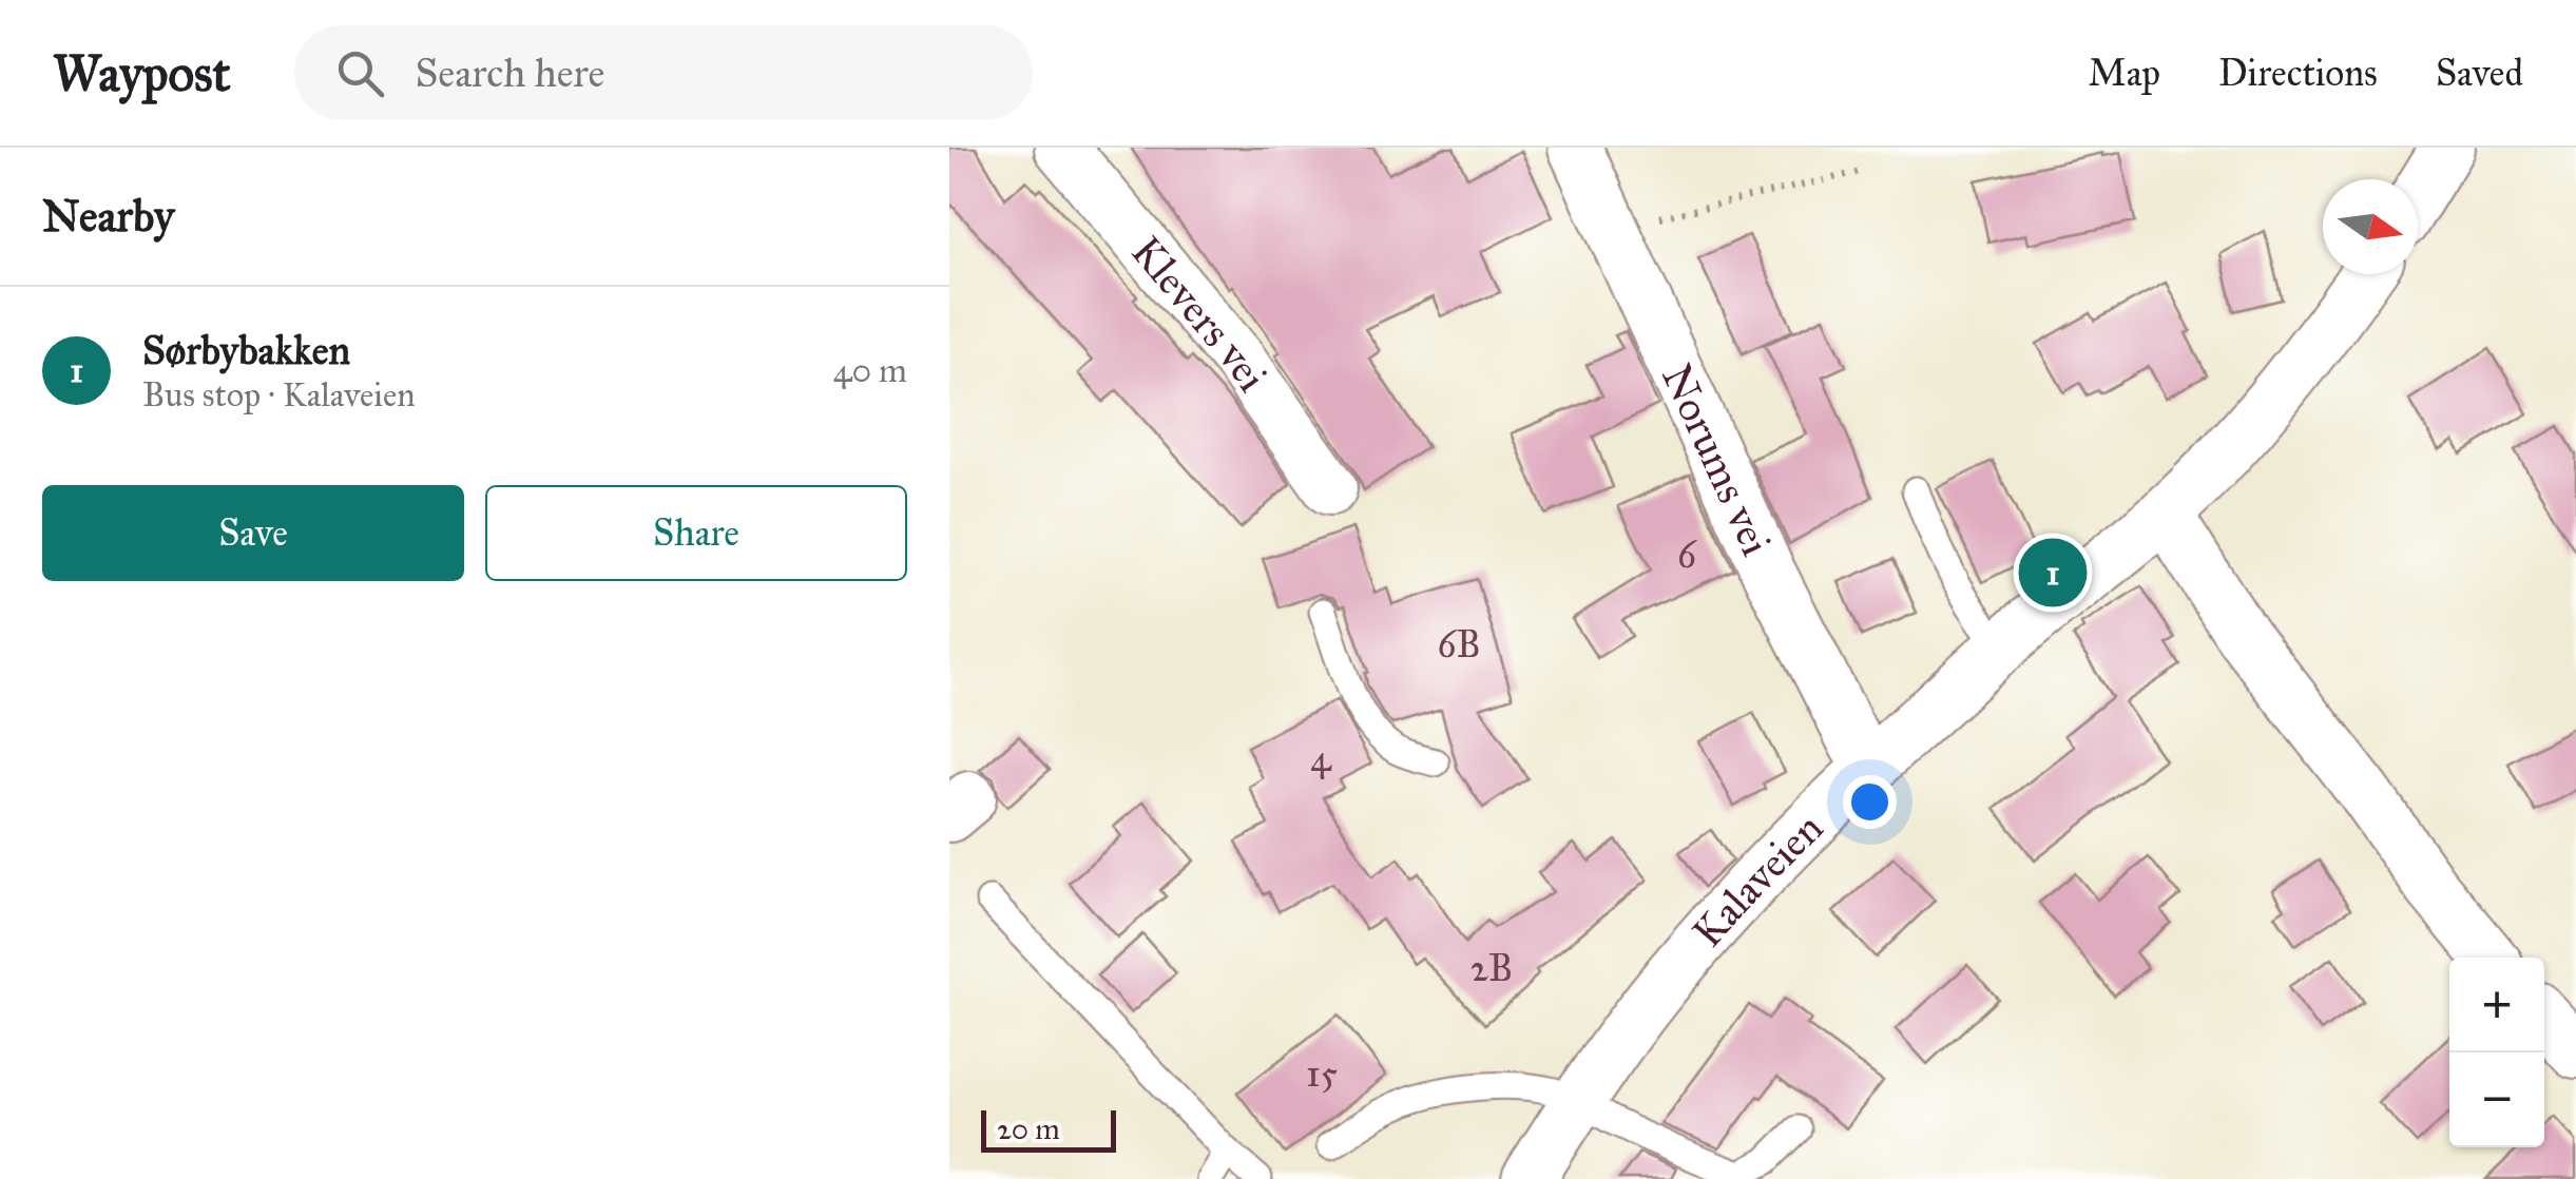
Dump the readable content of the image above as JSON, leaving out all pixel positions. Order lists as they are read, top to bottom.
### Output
{
  "streets": {
    "street": ["Klevers vei", "Norums vei", "Kalaveien"]
  },
  "crossings": [
    ["Norums vei", "Kalaveien"]
  ],
  "house_numbers": [
    "6",
    "6B",
    "4",
    "2B",
    "15"
  ],
  "scale_bar": "20 m",
  "north": "right",
  "page": {
    "header": "Waypost",
    "search": "Search here",
    "nav": ["Map", "Directions", "Saved"],
    "heading": "Nearby",
    "list": [
      {
        "mark": "1",
        "name": "Sørbybakken",
        "note": "Bus stop · Kalaveien",
        "value": "40 m"
      }
    ],
    "buttons": ["Save", "Share"],
    "pins": "1",
    "map_buttons": ["+", "−"],
    "scale": "20 m"
  }
}
